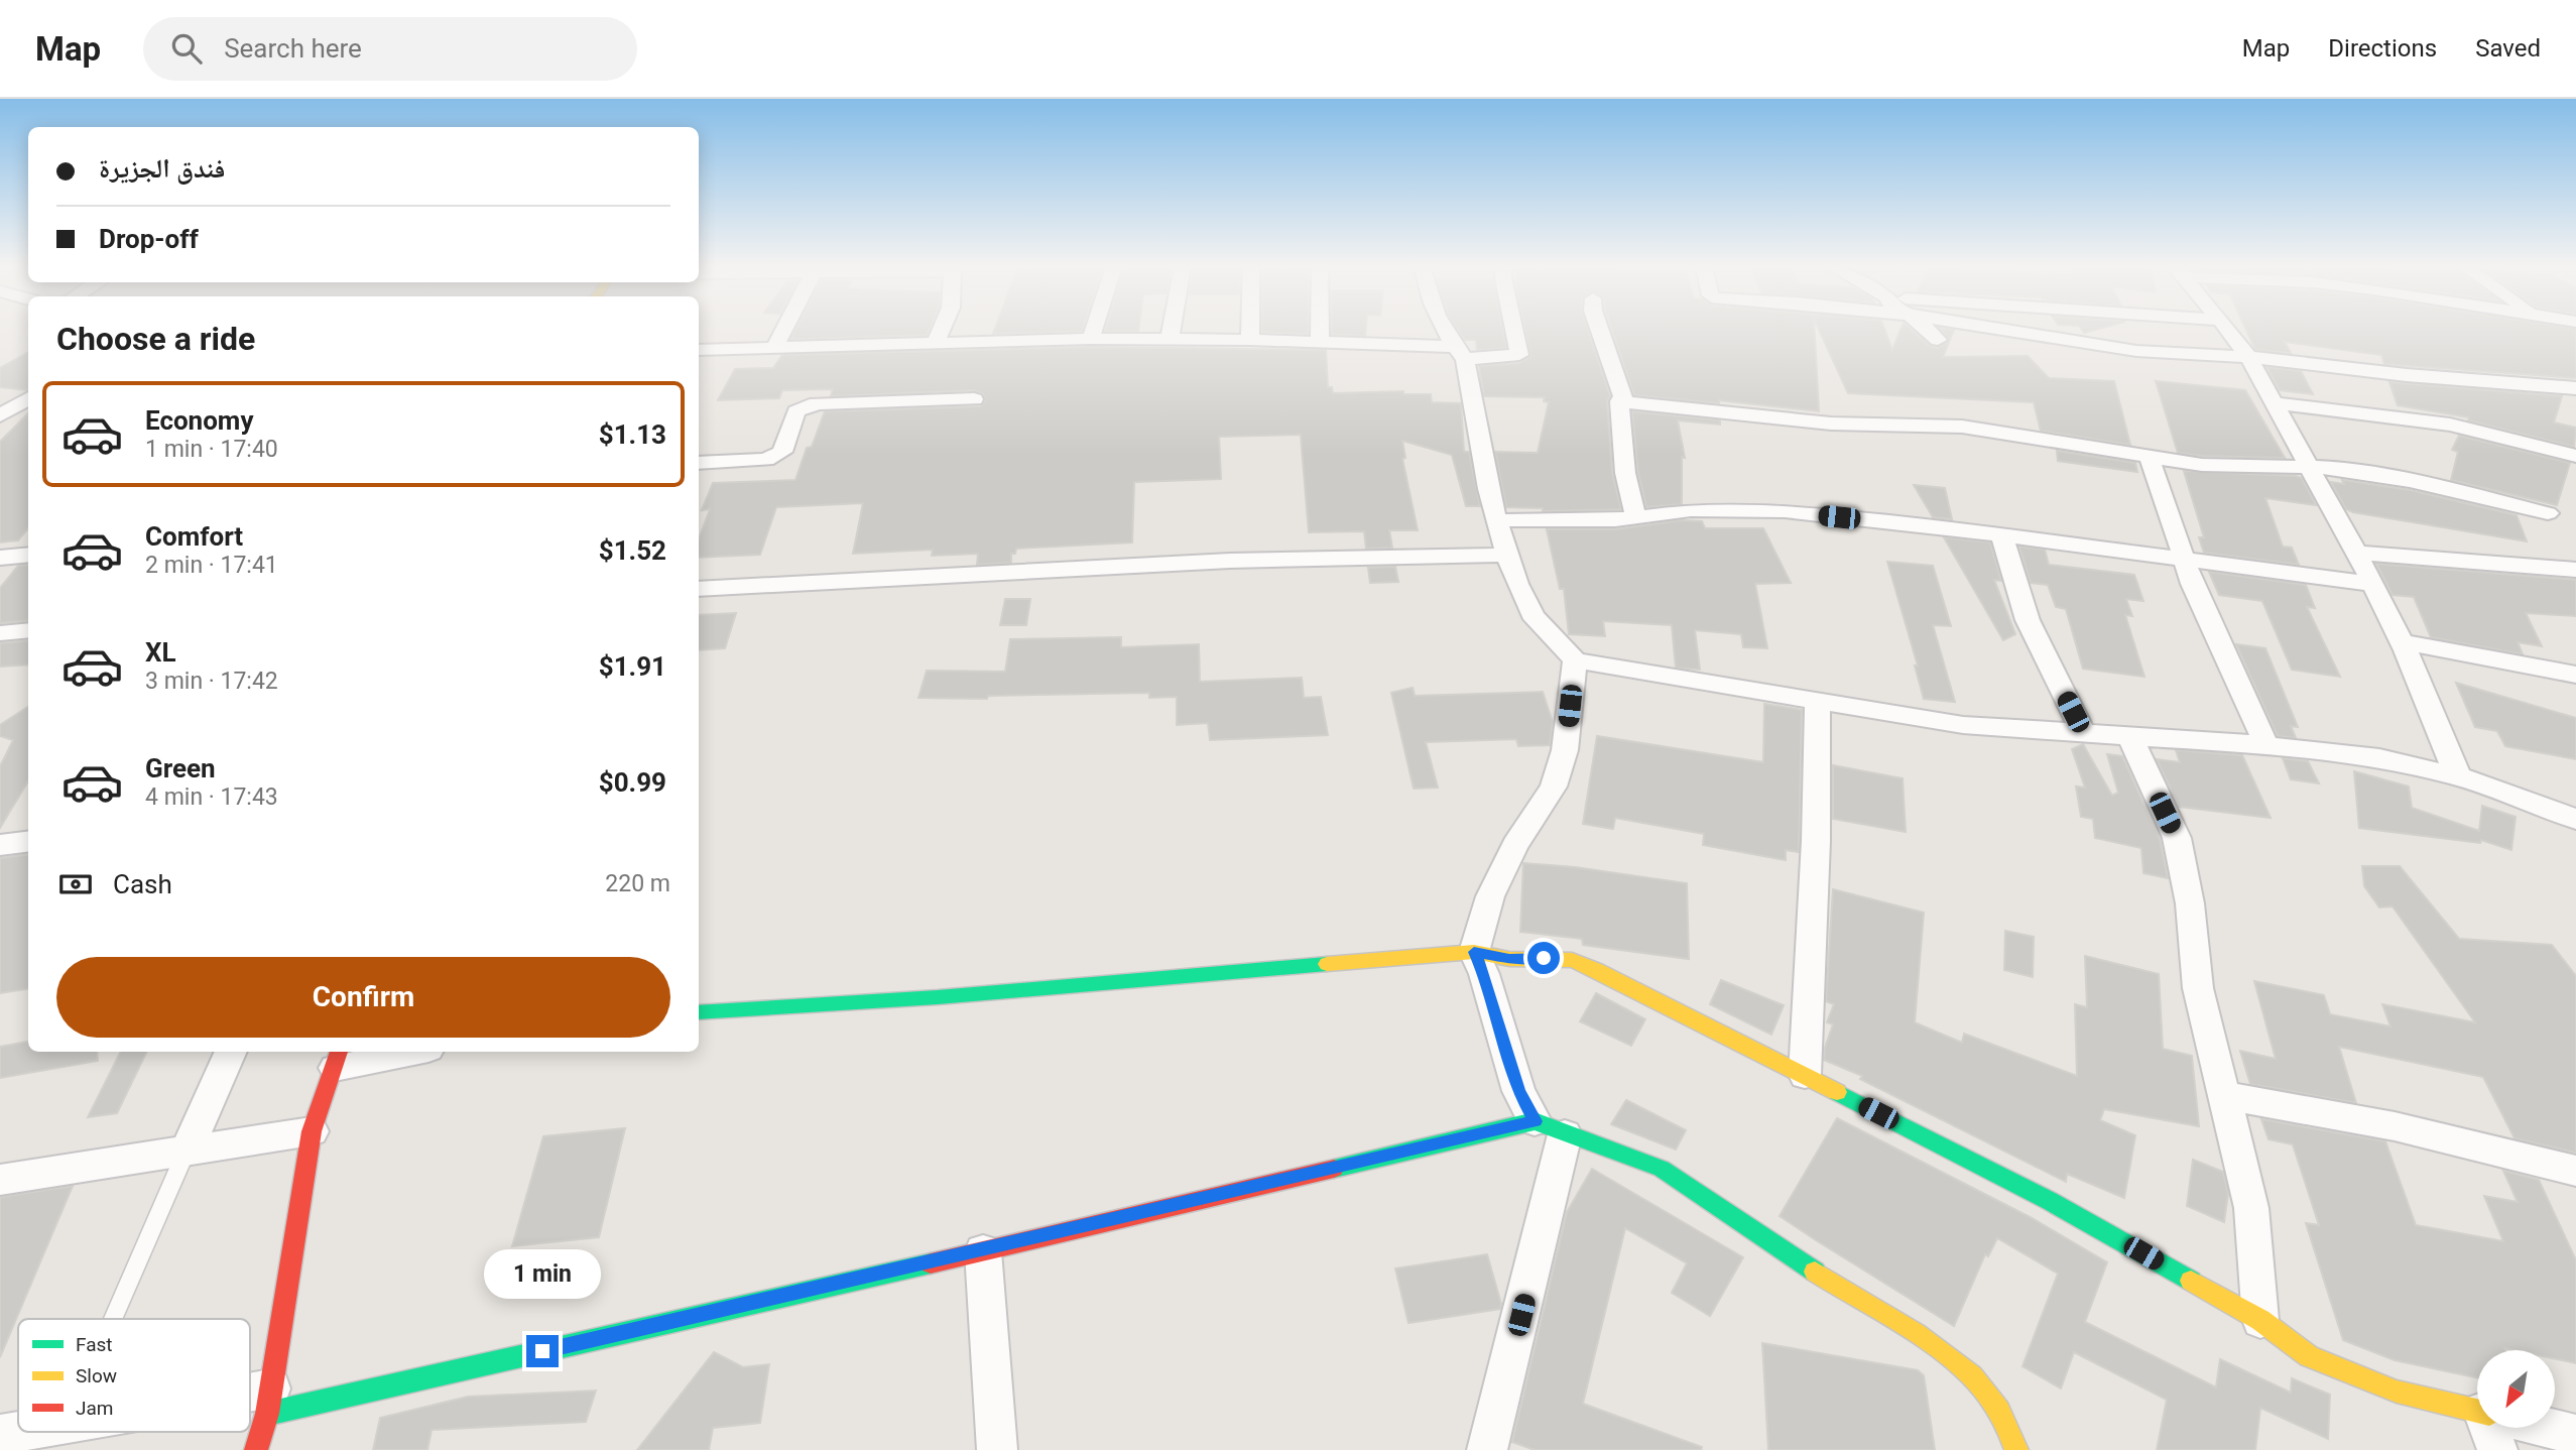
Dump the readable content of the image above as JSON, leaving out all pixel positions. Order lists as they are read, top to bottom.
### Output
{
  "legend": ["Fast", "Slow", "Jam"],
  "north": "bottom left",
  "page": {
    "header": "Map",
    "search": "Search here",
    "nav": ["Map", "Directions", "Saved"],
    "banner": ["فندق الجزيرة", "Drop-off"],
    "heading": "Choose a ride",
    "list": [
      {
        "name": "Economy",
        "note": "1 min · 17:40",
        "value": "$1.13"
      },
      {
        "name": "Comfort",
        "note": "2 min · 17:41",
        "value": "$1.52"
      },
      {
        "name": "XL",
        "note": "3 min · 17:42",
        "value": "$1.91"
      },
      {
        "name": "Green",
        "note": "4 min · 17:43",
        "value": "$0.99"
      }
    ],
    "pay": ["Cash", "220 m"],
    "buttons": "Confirm",
    "bubble": "1 min"
  }
}
